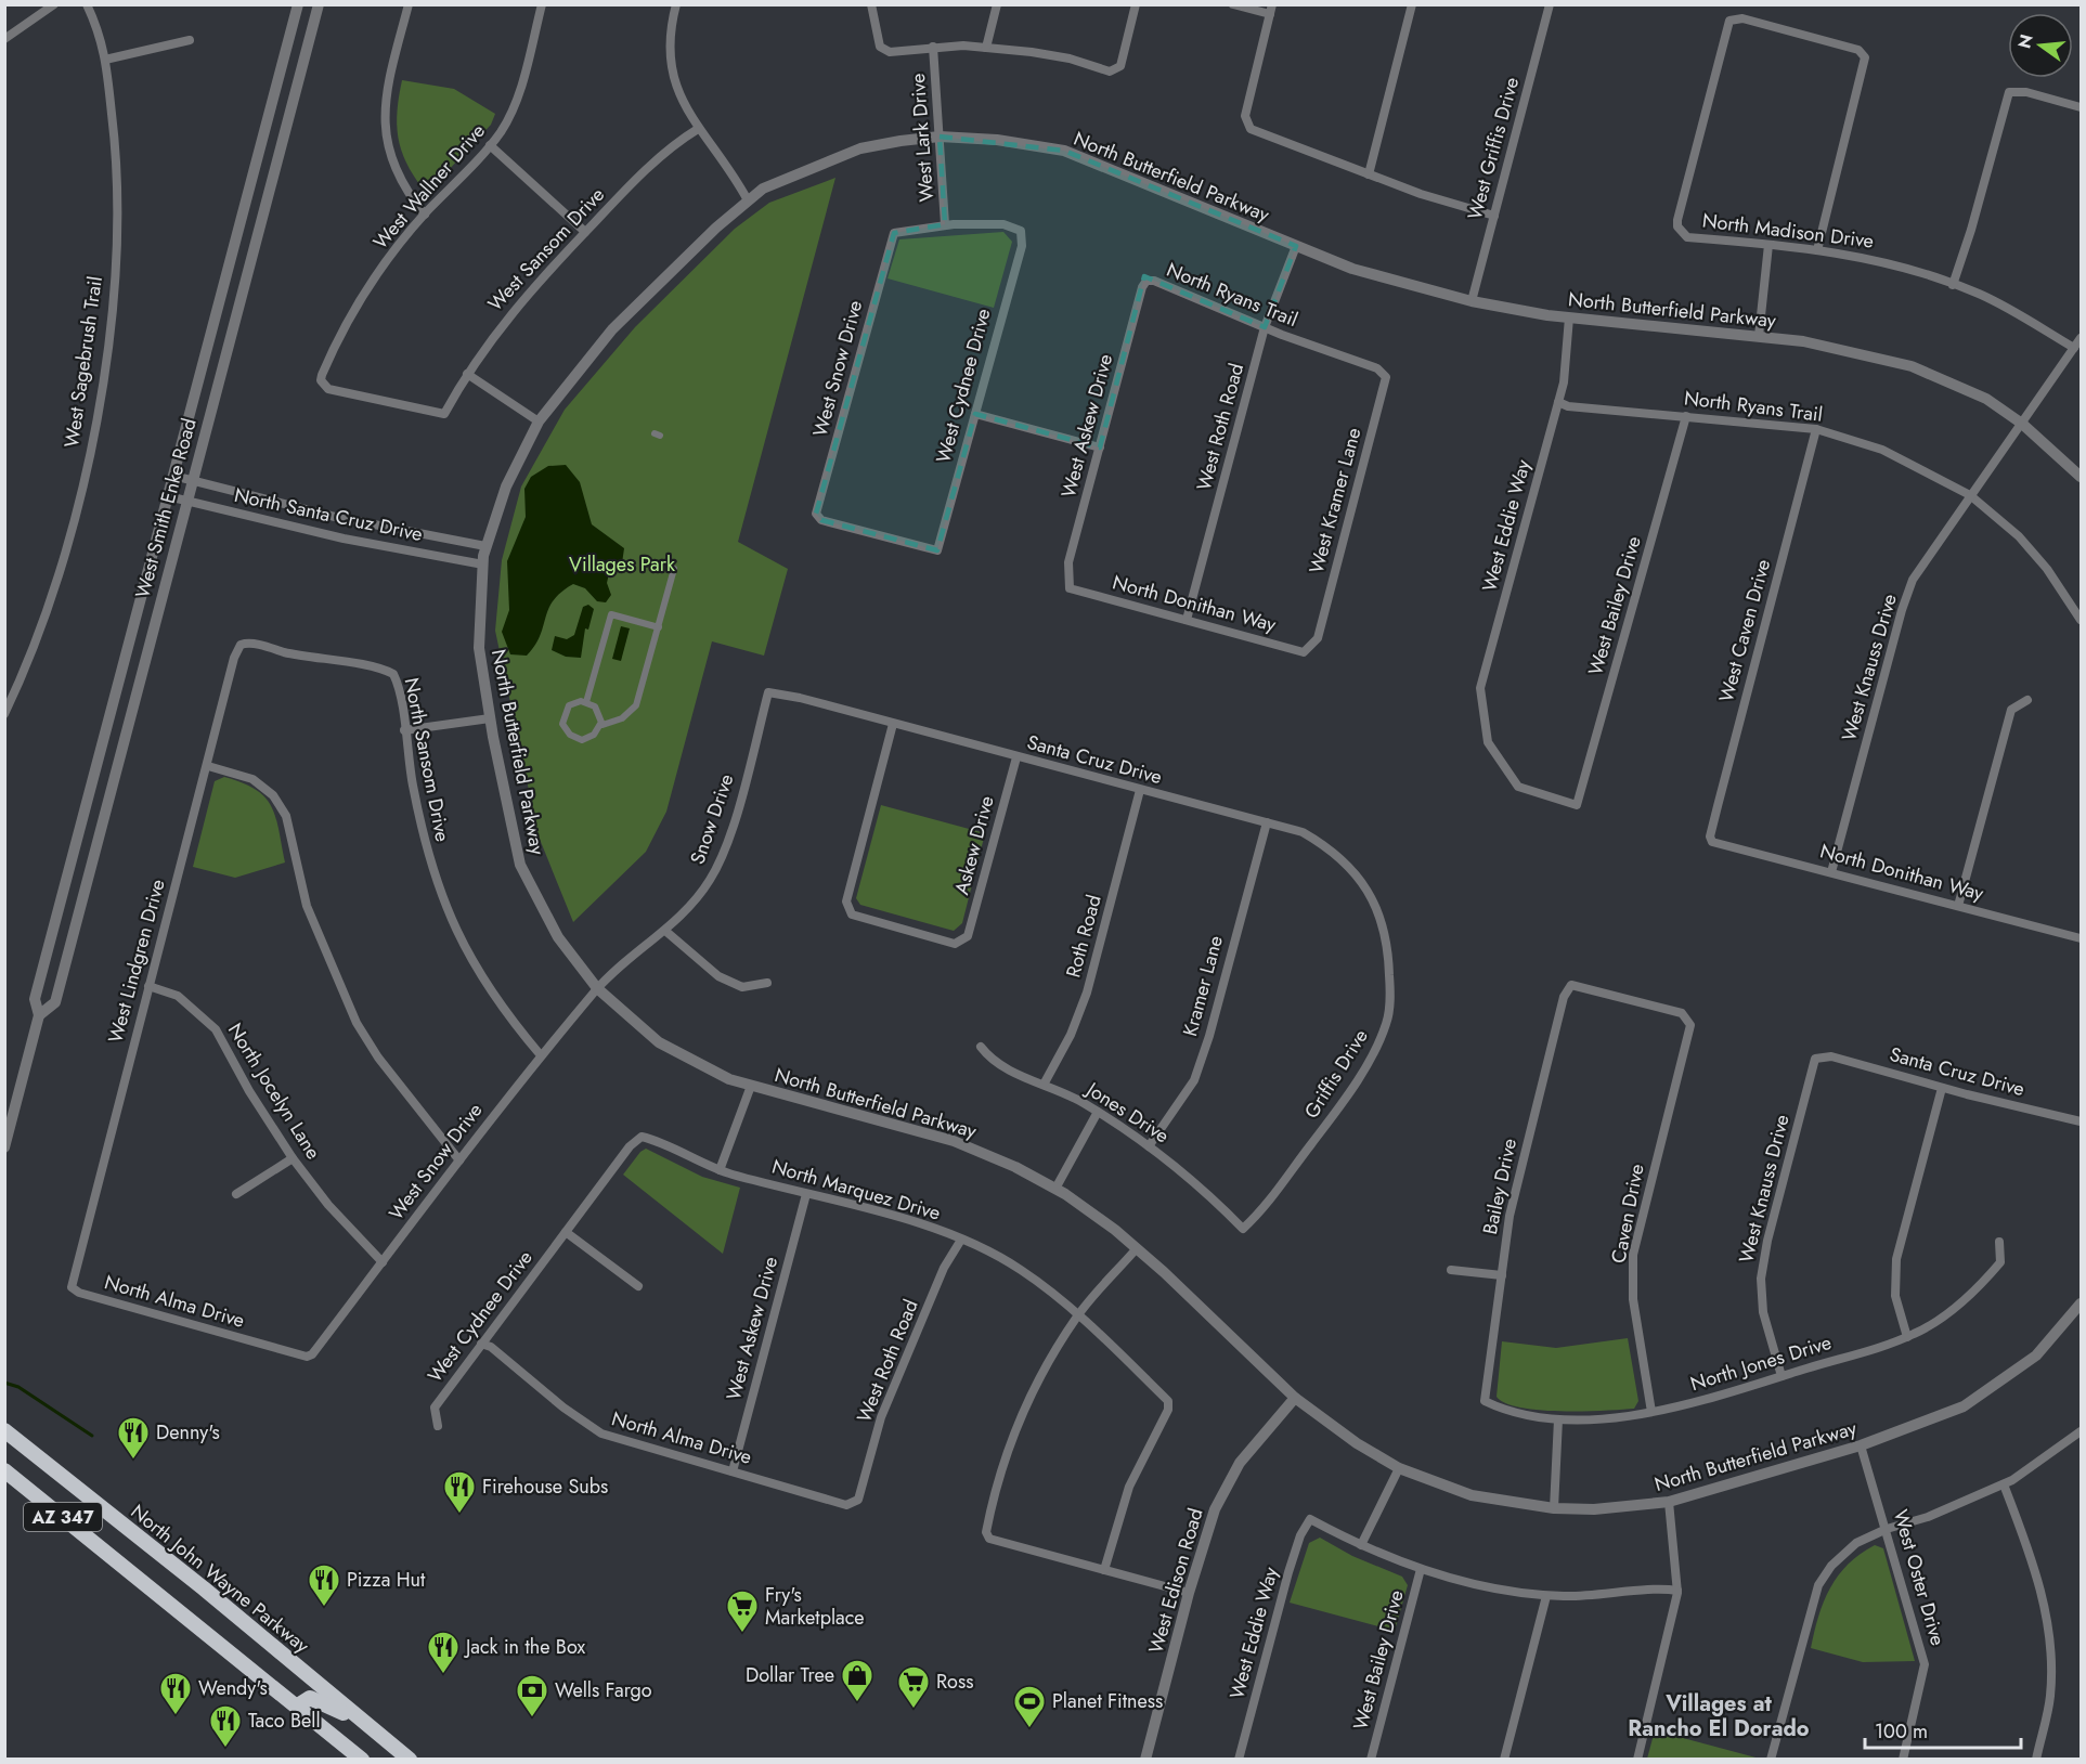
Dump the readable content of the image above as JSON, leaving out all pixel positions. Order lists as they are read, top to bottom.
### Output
{
  "streets": {
    "highway": ["AZ 347", "North John Wayne Parkway"],
    "street": [
      "West Lark Drive",
      "West Griffis Drive",
      "North Butterfield Parkway",
      "West Wallner Drive",
      "North Madison Drive",
      "West Sansom Drive",
      "North Ryans Trail",
      "West Sagebrush Trail",
      "West Snow Drive",
      "West Cydnee Drive",
      "West Askew Drive",
      "West Roth Road",
      "West Kramer Lane",
      "West Smith Enke Road",
      "North Santa Cruz Drive",
      "West Eddie Way",
      "North Donithan Way",
      "West Bailey Drive",
      "West Caven Drive",
      "West Knauss Drive",
      "North Sansom Drive",
      "Santa Cruz Drive",
      "Snow Drive",
      "Askew Drive",
      "Roth Road",
      "West Lindgren Drive",
      "Kramer Lane",
      "Griffis Drive",
      "North Jocelyn Lane",
      "Jones Drive",
      "Bailey Drive",
      "North Marquez Drive",
      "Caven Drive",
      "North Alma Drive",
      "North Jones Drive",
      "West Oster Drive",
      "West Edison Road"
    ]
  },
  "crossings": [
    ["West Lark Drive", "North Butterfield Parkway"],
    ["West Lark Drive", "West Snow Drive"],
    ["West Lark Drive", "West Cydnee Drive"],
    ["West Griffis Drive", "North Butterfield Parkway"],
    ["North Butterfield Parkway", "West Snow Drive"],
    ["North Butterfield Parkway", "West Roth Road"],
    ["North Butterfield Parkway", "North Santa Cruz Drive"],
    ["North Butterfield Parkway", "West Eddie Way"],
    ["North Butterfield Parkway", "West Knauss Drive"],
    ["North Butterfield Parkway", "Snow Drive"],
    ["North Butterfield Parkway", "West Oster Drive"],
    ["North Butterfield Parkway", "West Edison Road"],
    ["West Wallner Drive", "West Sansom Drive"],
    ["North Madison Drive", "West Knauss Drive"],
    ["North Ryans Trail", "West Askew Drive"],
    ["North Ryans Trail", "West Roth Road"],
    ["North Ryans Trail", "West Kramer Lane"],
    ["North Ryans Trail", "West Eddie Way"],
    ["North Ryans Trail", "West Bailey Drive"],
    ["North Ryans Trail", "West Caven Drive"],
    ["North Ryans Trail", "West Knauss Drive"],
    ["West Snow Drive", "West Cydnee Drive"],
    ["West Snow Drive", "North Sansom Drive"],
    ["West Snow Drive", "Snow Drive"],
    ["West Snow Drive", "North Jocelyn Lane"],
    ["West Snow Drive", "North Alma Drive"],
    ["West Cydnee Drive", "North Marquez Drive"],
    ["West Cydnee Drive", "North Alma Drive"],
    ["West Askew Drive", "North Donithan Way"],
    ["West Askew Drive", "North Marquez Drive"],
    ["West Askew Drive", "North Alma Drive"],
    ["West Roth Road", "North Donithan Way"],
    ["West Roth Road", "North Marquez Drive"],
    ["West Roth Road", "North Alma Drive"],
    ["West Kramer Lane", "North Donithan Way"],
    ["West Smith Enke Road", "North Santa Cruz Drive"],
    ["West Eddie Way", "West Bailey Drive"],
    ["North Donithan Way", "West Caven Drive"],
    ["North Donithan Way", "West Knauss Drive"],
    ["West Knauss Drive", "Santa Cruz Drive"],
    ["West Knauss Drive", "North Jones Drive"],
    ["North Sansom Drive", "West Lindgren Drive"],
    ["Santa Cruz Drive", "Snow Drive"],
    ["Santa Cruz Drive", "Askew Drive"],
    ["Santa Cruz Drive", "Roth Road"],
    ["Santa Cruz Drive", "Kramer Lane"],
    ["Santa Cruz Drive", "Griffis Drive"],
    ["Roth Road", "Jones Drive"],
    ["West Lindgren Drive", "North Jocelyn Lane"],
    ["West Lindgren Drive", "North Alma Drive"],
    ["Kramer Lane", "Jones Drive"],
    ["Griffis Drive", "Jones Drive"],
    ["Bailey Drive", "Caven Drive"],
    ["Bailey Drive", "North Jones Drive"],
    ["Caven Drive", "North Jones Drive"]
  ],
  "districts": ["Villages at Rancho El Dorado"],
  "parks": ["Villages Park"],
  "places": {
    "restaurant": [
      "Denny's",
      "Firehouse Subs",
      "Pizza Hut",
      "Jack in the Box",
      "Wendy's",
      "Taco Bell"
    ],
    "supermarket": ["Fry's Marketplace", "Ross"],
    "shop": ["Dollar Tree"],
    "bank": ["Wells Fargo"],
    "sports": ["Planet Fitness"]
  },
  "scale_bar": "100 m",
  "north": "left"
}
